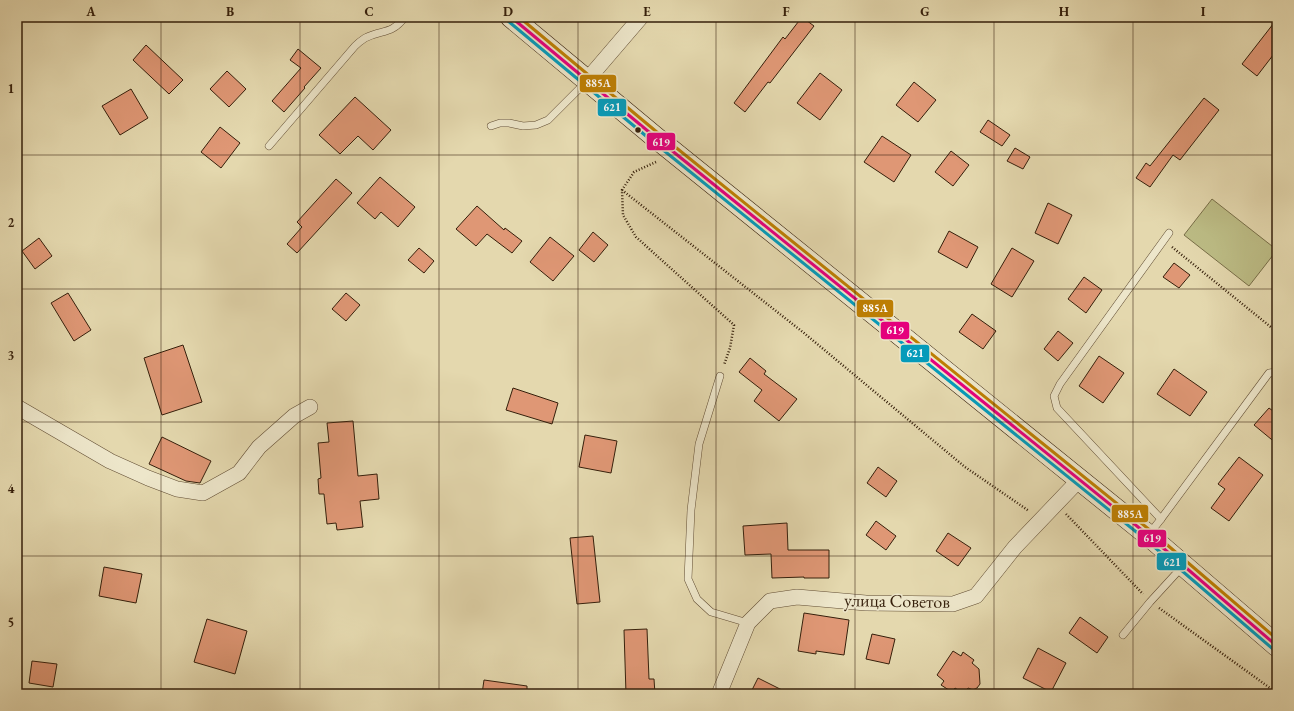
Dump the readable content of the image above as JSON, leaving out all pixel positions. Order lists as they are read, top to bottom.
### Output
{
  "streets": {
    "street": ["улица Советов"]
  },
  "lines": ["transit line 619", "transit line 885А", "transit line 621"],
  "grid": {
    "columns": [
      "A",
      "B",
      "C",
      "D",
      "E",
      "F",
      "G",
      "H",
      "I"
    ],
    "rows": [
      "1",
      "2",
      "3",
      "4",
      "5"
    ]
  }
}
